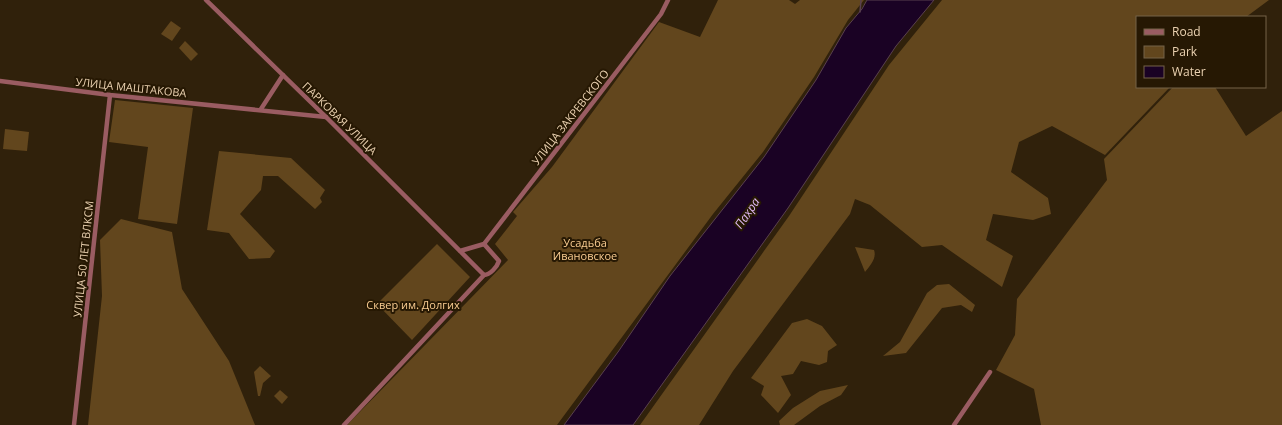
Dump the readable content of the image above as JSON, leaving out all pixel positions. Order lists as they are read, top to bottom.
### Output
{
  "streets": {
    "street": [
      "УЛИЦА МАШТАКОВА",
      "УЛИЦА ЗАКРЕВСКОГО",
      "ПАРКОВАЯ УЛИЦА",
      "УЛИЦА 50 ЛЕТ ВЛКСМ"
    ]
  },
  "crossings": [
    ["УЛИЦА МАШТАКОВА", "ПАРКОВАЯ УЛИЦА"],
    ["УЛИЦА МАШТАКОВА", "УЛИЦА 50 ЛЕТ ВЛКСМ"]
  ],
  "water": ["Пахра"],
  "parks": ["Усадьба Ивановское", "Сквер им. Долгих"],
  "legend": ["Road", "Park", "Water"]
}
